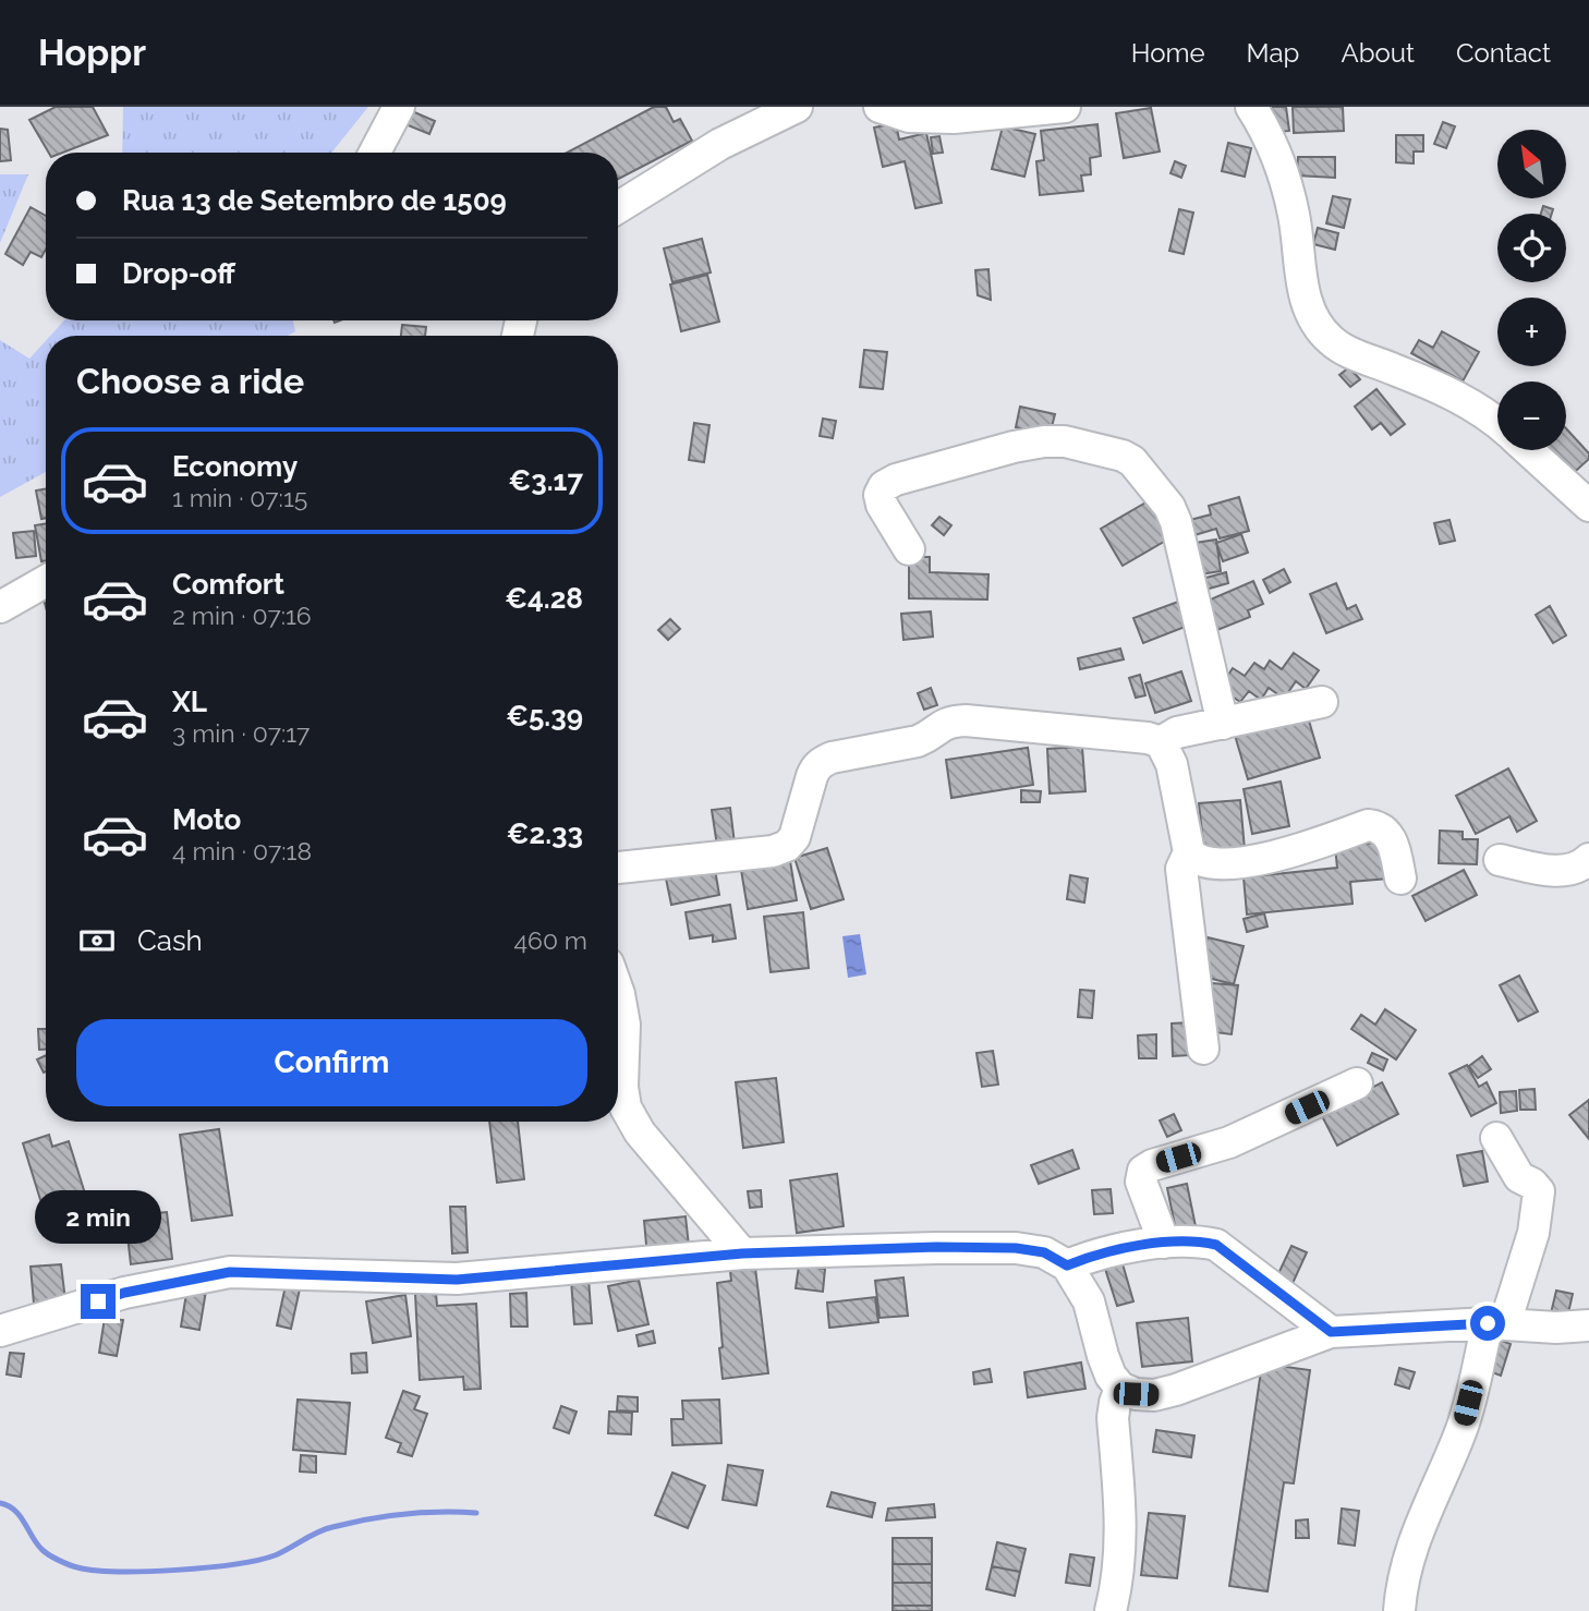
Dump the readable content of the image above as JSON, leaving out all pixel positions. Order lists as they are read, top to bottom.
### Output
{
  "north": "top left",
  "page": {
    "header": "Hoppr",
    "nav": [
      "Home",
      "Map",
      "About",
      "Contact"
    ],
    "map_buttons": ["+", "−"],
    "banner": ["Rua 13 de Setembro de 1509", "Drop-off"],
    "heading": "Choose a ride",
    "list": [
      {
        "name": "Economy",
        "note": "1 min · 07:15",
        "value": "€3.17"
      },
      {
        "name": "Comfort",
        "note": "2 min · 07:16",
        "value": "€4.28"
      },
      {
        "name": "XL",
        "note": "3 min · 07:17",
        "value": "€5.39"
      },
      {
        "name": "Moto",
        "note": "4 min · 07:18",
        "value": "€2.33"
      }
    ],
    "pay": ["Cash", "460 m"],
    "buttons": "Confirm",
    "bubble": "2 min"
  }
}
